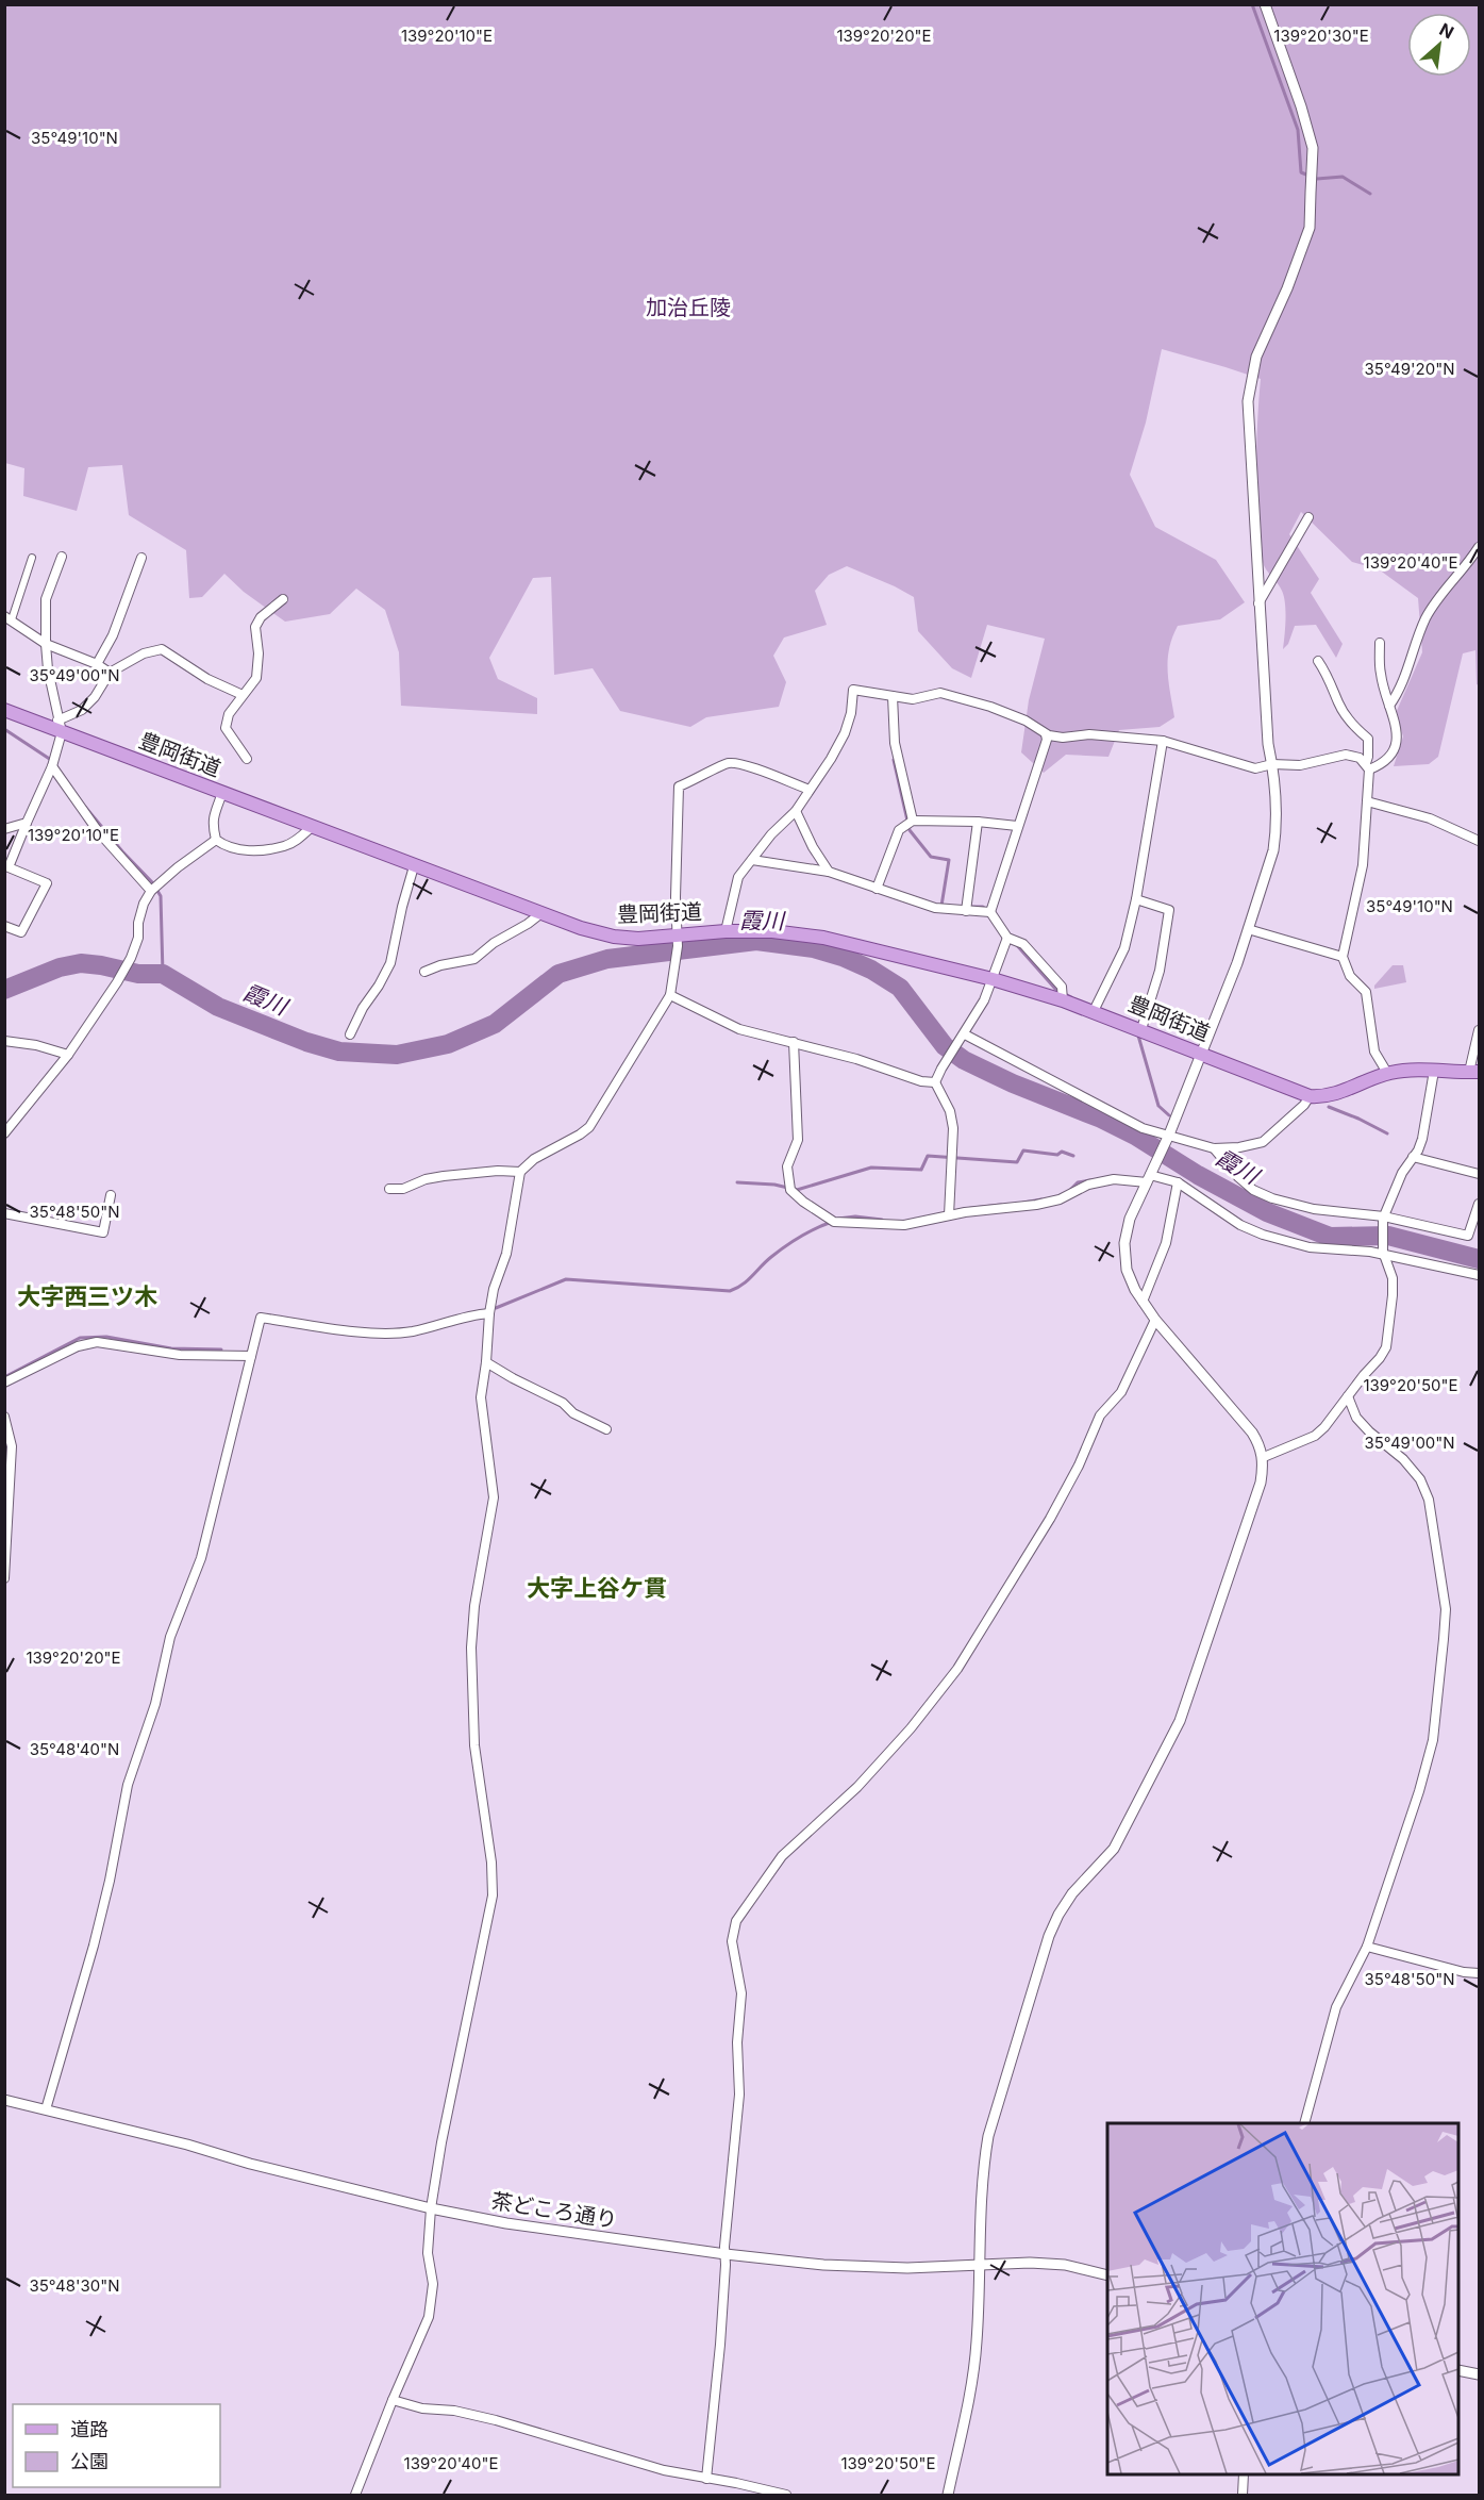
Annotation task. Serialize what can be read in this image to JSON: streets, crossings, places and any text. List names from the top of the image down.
{
  "streets": {
    "main road": ["豊岡街道"],
    "street": ["茶どころ通り"]
  },
  "districts": ["大字西三ツ木", "大字上谷ケ貫"],
  "water": ["霞川"],
  "parks": ["加治丘陵"],
  "legend": ["道路", "公園"],
  "north": "top right",
  "coordinates": [
    "139°20'10\"E",
    "139°20'20\"E",
    "139°20'30\"E",
    "35°49'10\"N",
    "35°49'20\"N",
    "139°20'40\"E",
    "35°49'00\"N",
    "35°48'50\"N",
    "139°20'50\"E",
    "35°48'40\"N",
    "35°48'30\"N"
  ]
}
